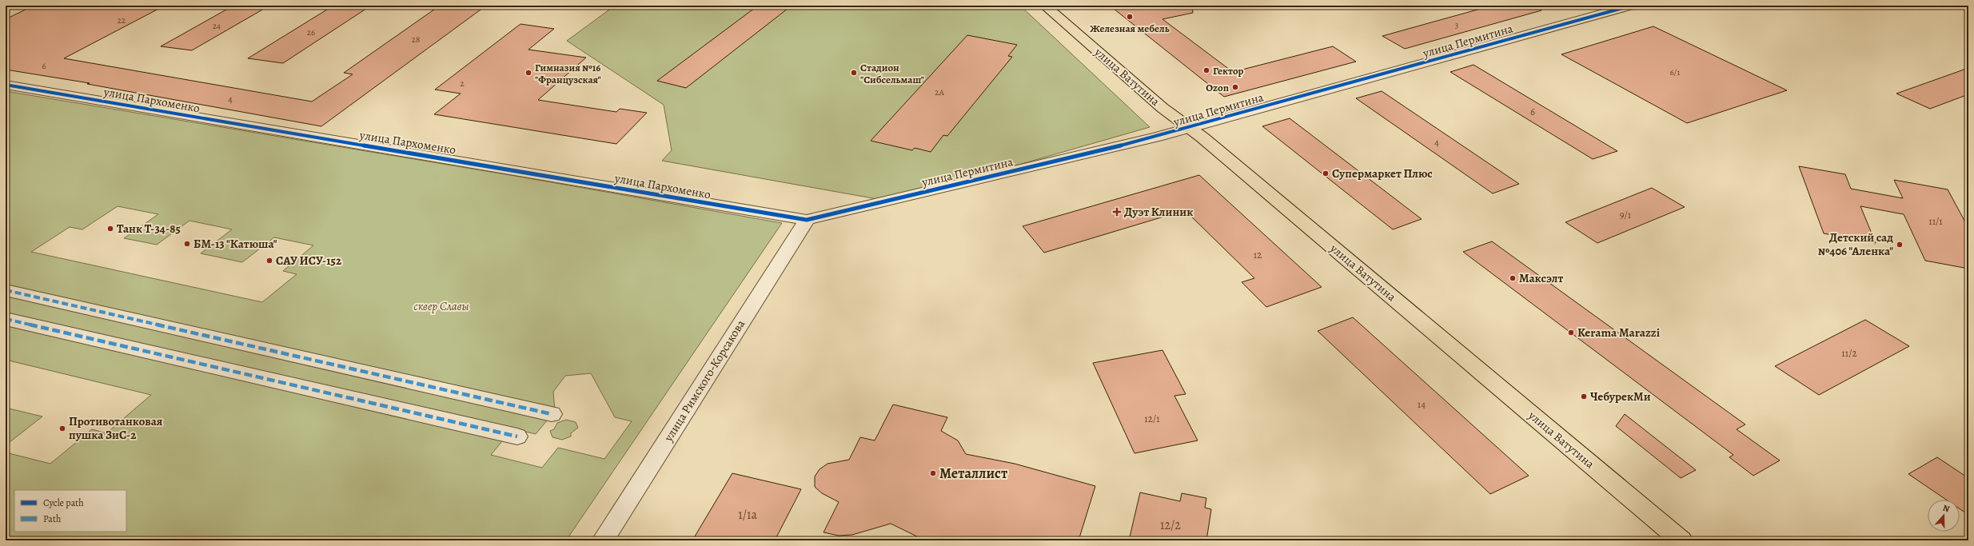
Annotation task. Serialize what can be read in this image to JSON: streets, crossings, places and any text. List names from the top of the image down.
{
  "streets": {
    "main road": ["улица Ватутина"],
    "street": ["улица Пермитина", "улица Пархоменко", "улица Римского-Корсакова"]
  },
  "crossings": [
    ["улица Пермитина", "улица Ватутина"],
    ["улица Пермитина", "улица Пархоменко"],
    ["улица Пермитина", "улица Римского-Корсакова"],
    ["улица Пархоменко", "улица Римского-Корсакова"]
  ],
  "parks": ["сквер Славы"],
  "places": {
    "other": [
      "Железная мебель",
      "Гектор",
      "Гимназия №16 \"Французская\"",
      "Стадион \"Сибсельмаш\"",
      "Ozon",
      "Супермаркет Плюс",
      "Танк Т-34-85",
      "БМ-13 \"Катюша\"",
      "Детский сад №406 \"Аленка\"",
      "САУ ИСУ-152",
      "Максэлт",
      "Kerama Marazzi",
      "ЧебурекМи",
      "Противотанковая пушка ЗиС-2",
      "Металлист"
    ],
    "health": ["Дуэт Клиник"]
  },
  "house_numbers": [
    "22",
    "3",
    "24",
    "26",
    "28",
    "6",
    "6/1",
    "2",
    "2А",
    "4",
    "6",
    "4",
    "9/1",
    "11/1",
    "12",
    "11/2",
    "14",
    "12/1",
    "1/1а",
    "12/2"
  ],
  "legend": ["Cycle path", "Path"],
  "north": "top"
}
